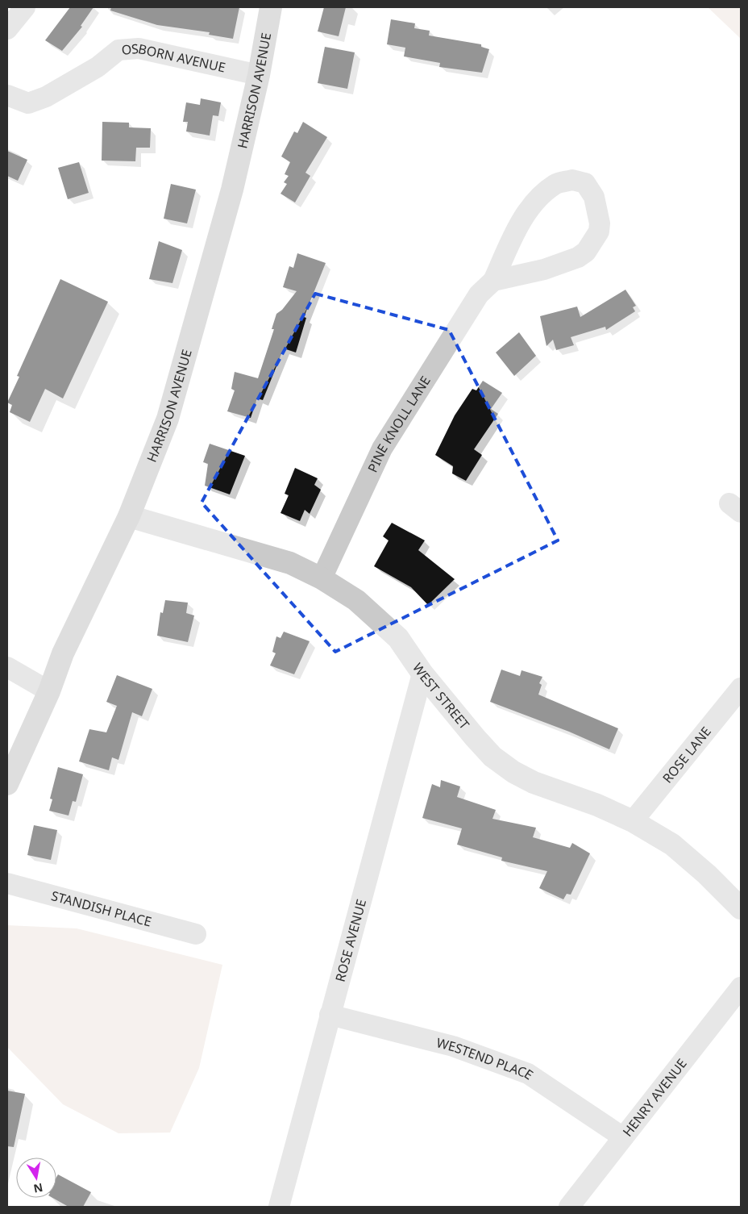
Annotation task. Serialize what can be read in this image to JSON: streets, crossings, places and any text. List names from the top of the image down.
{
  "streets": {
    "main road": ["HARRISON AVENUE"],
    "street": [
      "OSBORN AVENUE",
      "PINE KNOLL LANE",
      "WEST STREET",
      "ROSE LANE",
      "STANDISH PLACE",
      "ROSE AVENUE",
      "WESTEND PLACE",
      "HENRY AVENUE"
    ]
  },
  "crossings": [
    ["OSBORN AVENUE", "HARRISON AVENUE"],
    ["HARRISON AVENUE", "WEST STREET"],
    ["PINE KNOLL LANE", "WEST STREET"],
    ["WEST STREET", "ROSE LANE"],
    ["WEST STREET", "ROSE AVENUE"],
    ["ROSE AVENUE", "WESTEND PLACE"],
    ["WESTEND PLACE", "HENRY AVENUE"]
  ],
  "north": "bottom"
}
